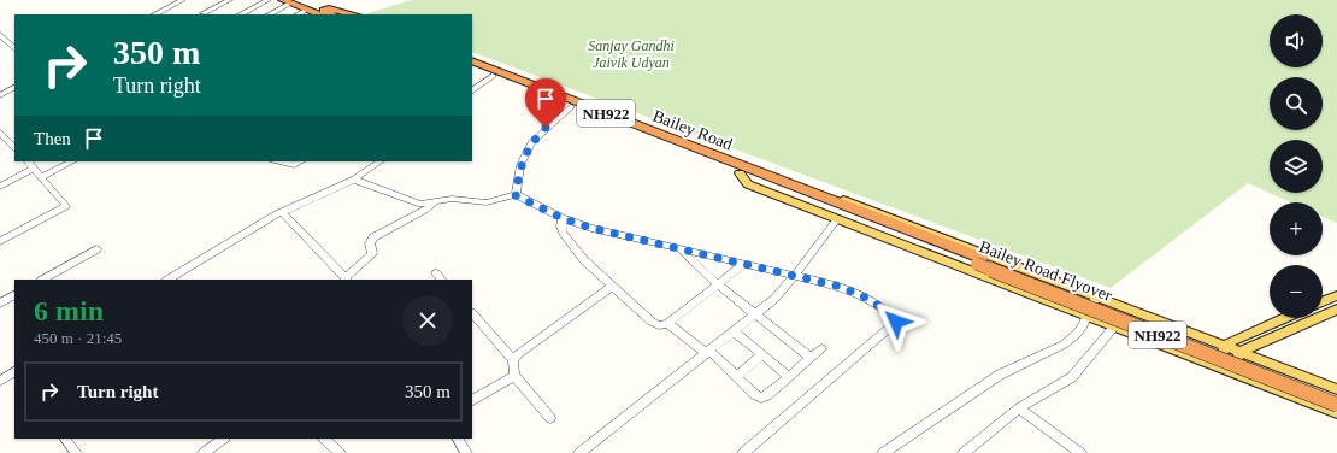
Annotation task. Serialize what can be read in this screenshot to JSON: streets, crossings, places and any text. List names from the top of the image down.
{
  "streets": {
    "highway": ["NH922", "Bailey Road", "Bailey Road Flyover"]
  },
  "crossings": [
    ["Bailey Road", "Bailey Road Flyover"]
  ],
  "parks": ["Sanjay Gandhi Jaivik Udyan"],
  "page": {
    "map_buttons": ["+", "−"],
    "turn": ["350 m", "Turn right"],
    "then": "Then",
    "heading": ["6 min", "450 m · 21:45"],
    "list": [
      {
        "name": "Turn right",
        "value": "350 m"
      }
    ]
  }
}
